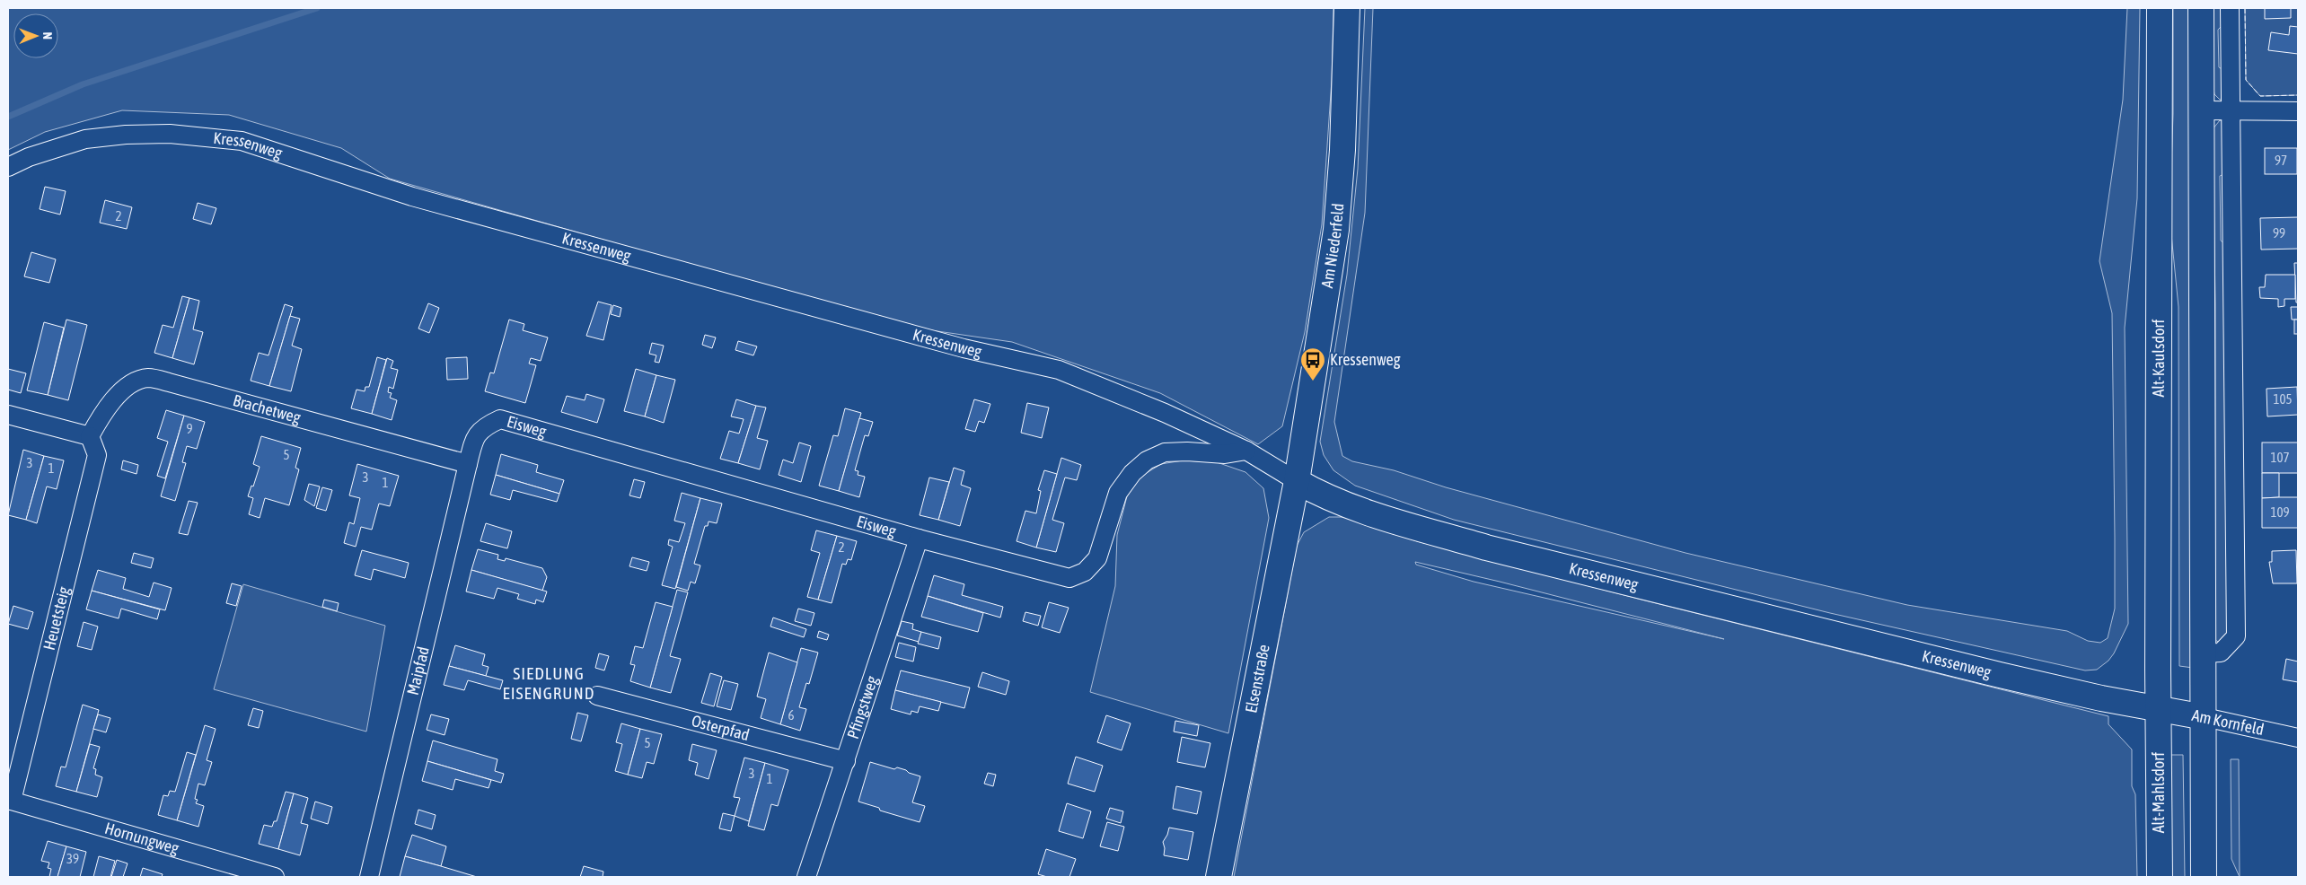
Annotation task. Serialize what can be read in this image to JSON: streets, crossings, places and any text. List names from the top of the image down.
{
  "streets": {
    "street": [
      "Kressenweg",
      "Am Niederfeld",
      "Alt-Kaulsdorf",
      "Brachetweg",
      "Eisweg",
      "Heuetsteig",
      "Maipfad",
      "Elsenstraße",
      "Pfingstweg",
      "Am Kornfeld",
      "Osterpfad",
      "Alt-Mahlsdorf",
      "Hornungweg"
    ]
  },
  "crossings": [
    ["Kressenweg", "Am Niederfeld"],
    ["Kressenweg", "Alt-Kaulsdorf"],
    ["Kressenweg", "Eisweg"],
    ["Kressenweg", "Elsenstraße"],
    ["Kressenweg", "Am Kornfeld"],
    ["Kressenweg", "Alt-Mahlsdorf"],
    ["Am Niederfeld", "Elsenstraße"],
    ["Alt-Kaulsdorf", "Am Kornfeld"],
    ["Alt-Kaulsdorf", "Alt-Mahlsdorf"],
    ["Brachetweg", "Eisweg"],
    ["Brachetweg", "Heuetsteig"],
    ["Brachetweg", "Maipfad"],
    ["Eisweg", "Maipfad"],
    ["Eisweg", "Pfingstweg"],
    ["Heuetsteig", "Hornungweg"],
    ["Pfingstweg", "Osterpfad"],
    ["Am Kornfeld", "Alt-Mahlsdorf"]
  ],
  "districts": ["SIEDLUNG EISENGRUND"],
  "places": {
    "bus stop": ["Kressenweg"]
  },
  "house_numbers": [
    "97",
    "2",
    "99",
    "105",
    "9",
    "5",
    "107",
    "3",
    "1",
    "3",
    "1",
    "109",
    "2",
    "6",
    "5",
    "3",
    "1",
    "39"
  ],
  "north": "right"
}
